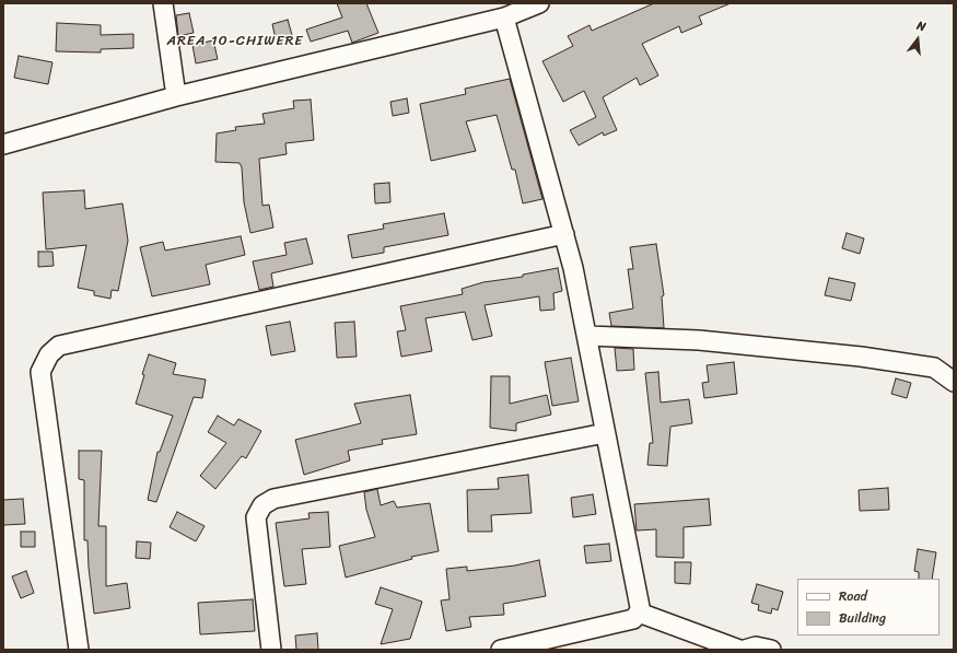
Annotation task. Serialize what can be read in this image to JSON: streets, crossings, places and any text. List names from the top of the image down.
{
  "districts": ["AREA 10-CHIWERE"],
  "legend": ["Road", "Building"],
  "north": "top"
}
